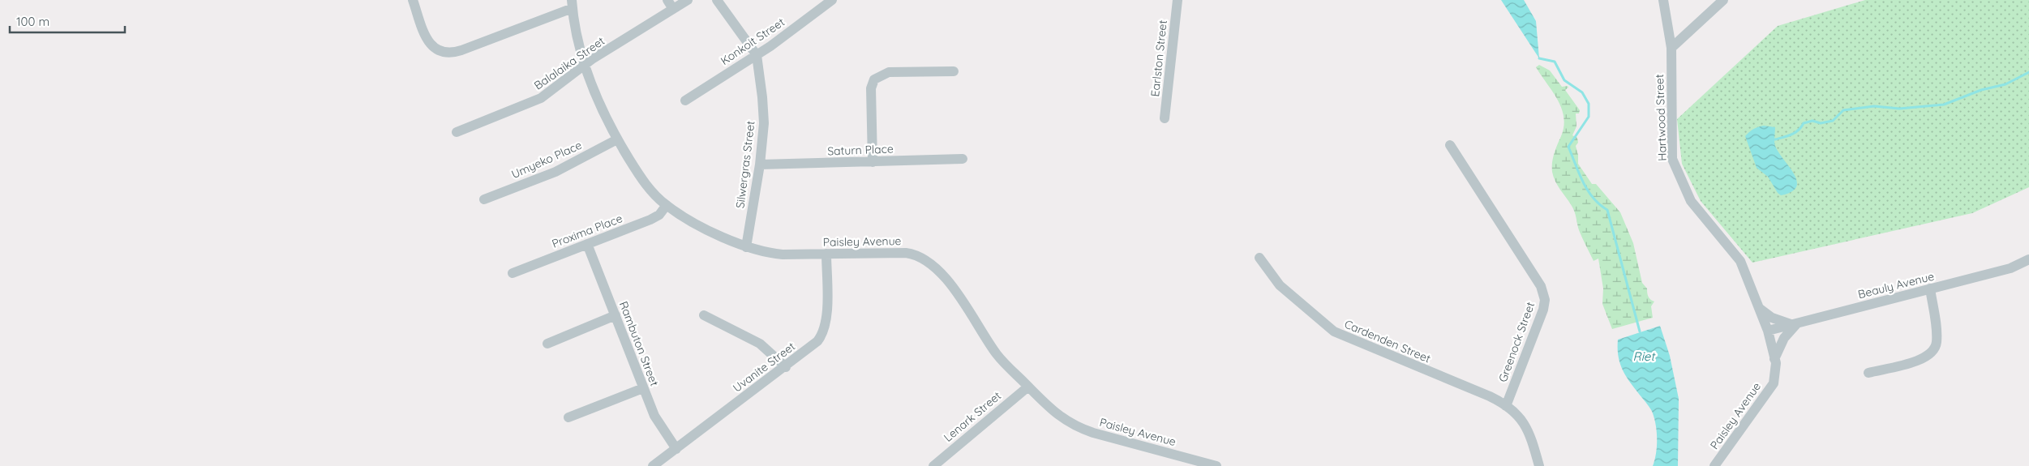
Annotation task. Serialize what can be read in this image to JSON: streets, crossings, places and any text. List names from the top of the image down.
{
  "streets": {
    "street": [
      "Konkoit Street",
      "Earlston Street",
      "Balalaika Street",
      "Hartwood Street",
      "Saturn Place",
      "Umyeko Place",
      "Silwergras Street",
      "Proxima Place",
      "Paisley Avenue",
      "Beauly Avenue",
      "Cardenden Street",
      "Greenock Street",
      "Rambuton Street",
      "Uvanite Street",
      "Lenark Street"
    ]
  },
  "crossings": [
    ["Konkoit Street", "Silwergras Street"],
    ["Balalaika Street", "Paisley Avenue"],
    ["Hartwood Street", "Paisley Avenue"],
    ["Hartwood Street", "Beauly Avenue"],
    ["Saturn Place", "Silwergras Street"],
    ["Umyeko Place", "Paisley Avenue"],
    ["Silwergras Street", "Paisley Avenue"],
    ["Proxima Place", "Paisley Avenue"],
    ["Proxima Place", "Rambuton Street"],
    ["Paisley Avenue", "Beauly Avenue"],
    ["Paisley Avenue", "Uvanite Street"],
    ["Paisley Avenue", "Lenark Street"],
    ["Cardenden Street", "Greenock Street"],
    ["Rambuton Street", "Uvanite Street"]
  ],
  "water": ["Riet"],
  "scale_bar": "100 m"
}
